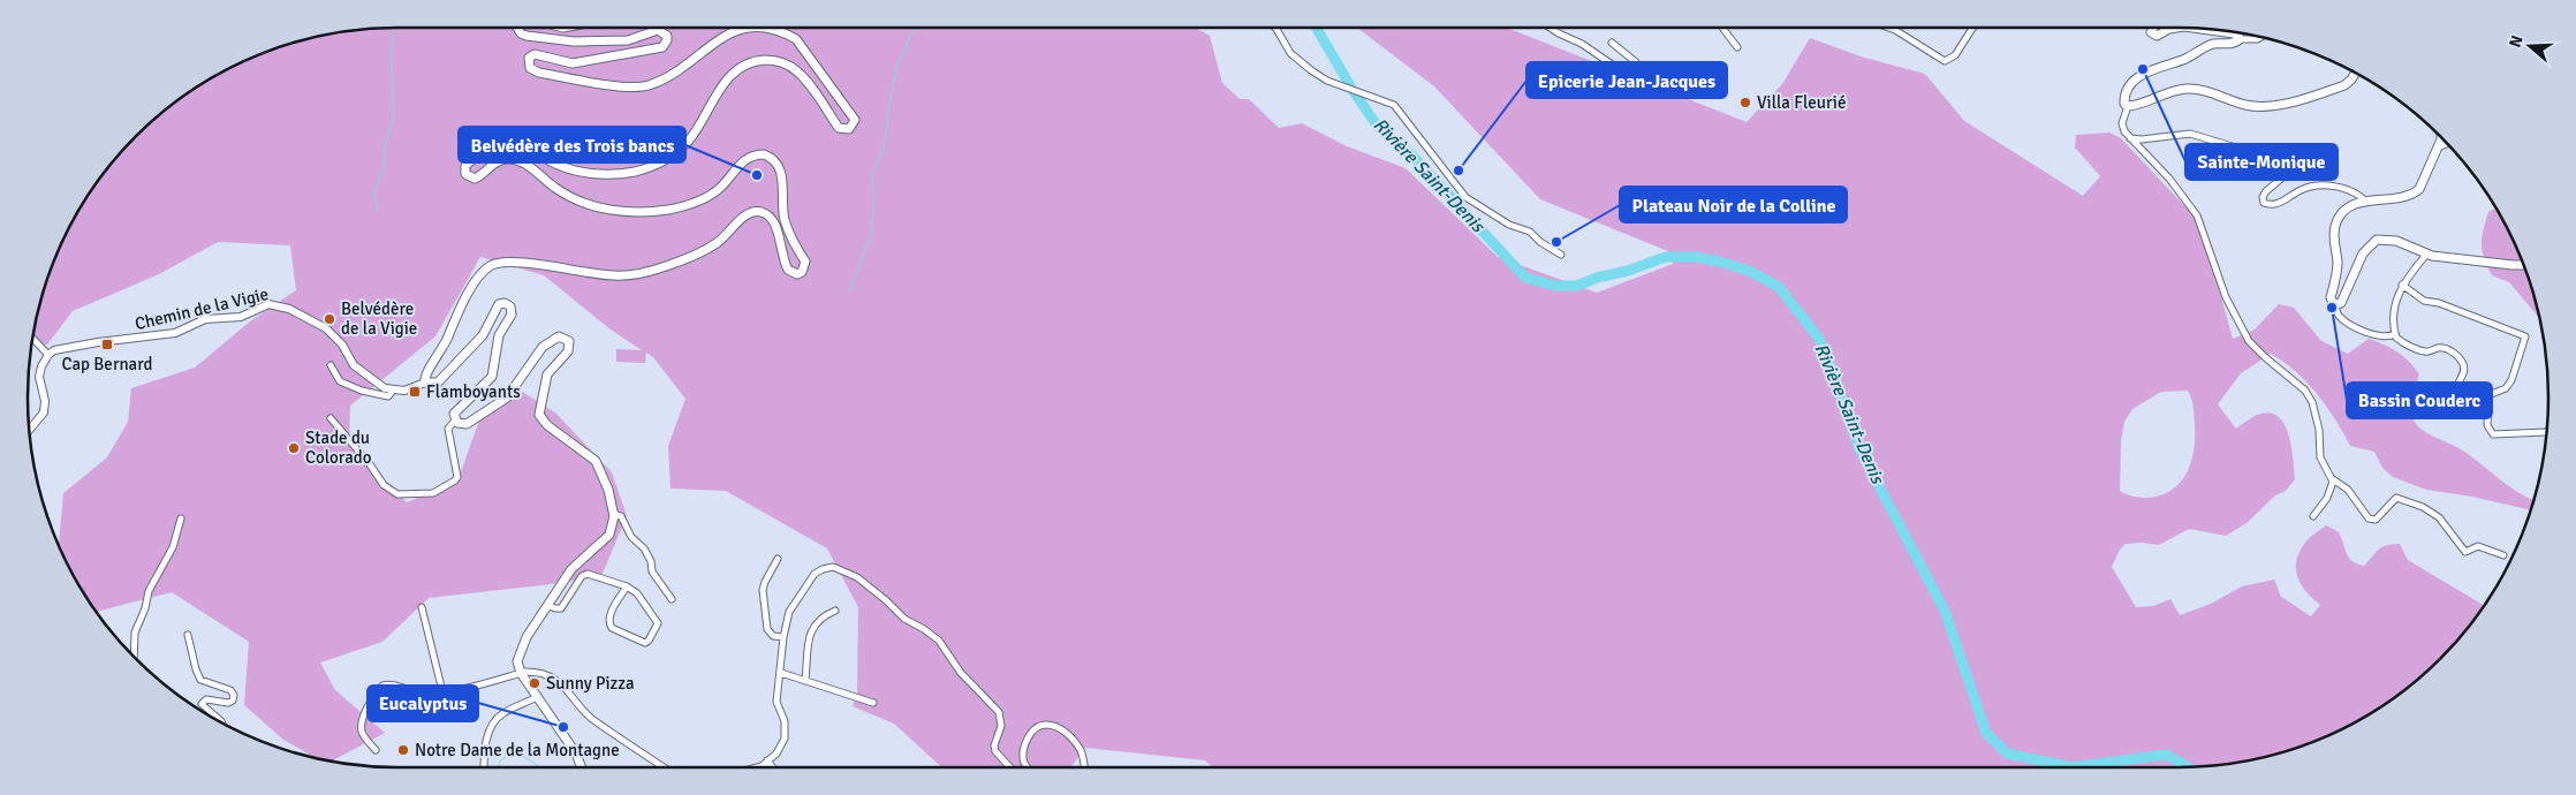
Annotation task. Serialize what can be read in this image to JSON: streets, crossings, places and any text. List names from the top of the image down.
{
  "streets": {
    "street": ["Chemin de la Vigie"]
  },
  "water": ["Rivière Saint-Denis"],
  "places": {
    "other": [
      "Sainte-Monique",
      "Villa Fleurié",
      "Epicerie Jean-Jacques",
      "Belvédère des Trois bancs",
      "Plateau Noir de la Colline",
      "Bassin Couderc",
      "Belvédère de la Vigie",
      "Stade du Colorado",
      "Sunny Pizza",
      "Eucalyptus",
      "Notre Dame de la Montagne"
    ],
    "transit": ["Cap Bernard", "Flamboyants"]
  },
  "north": "left"
}
